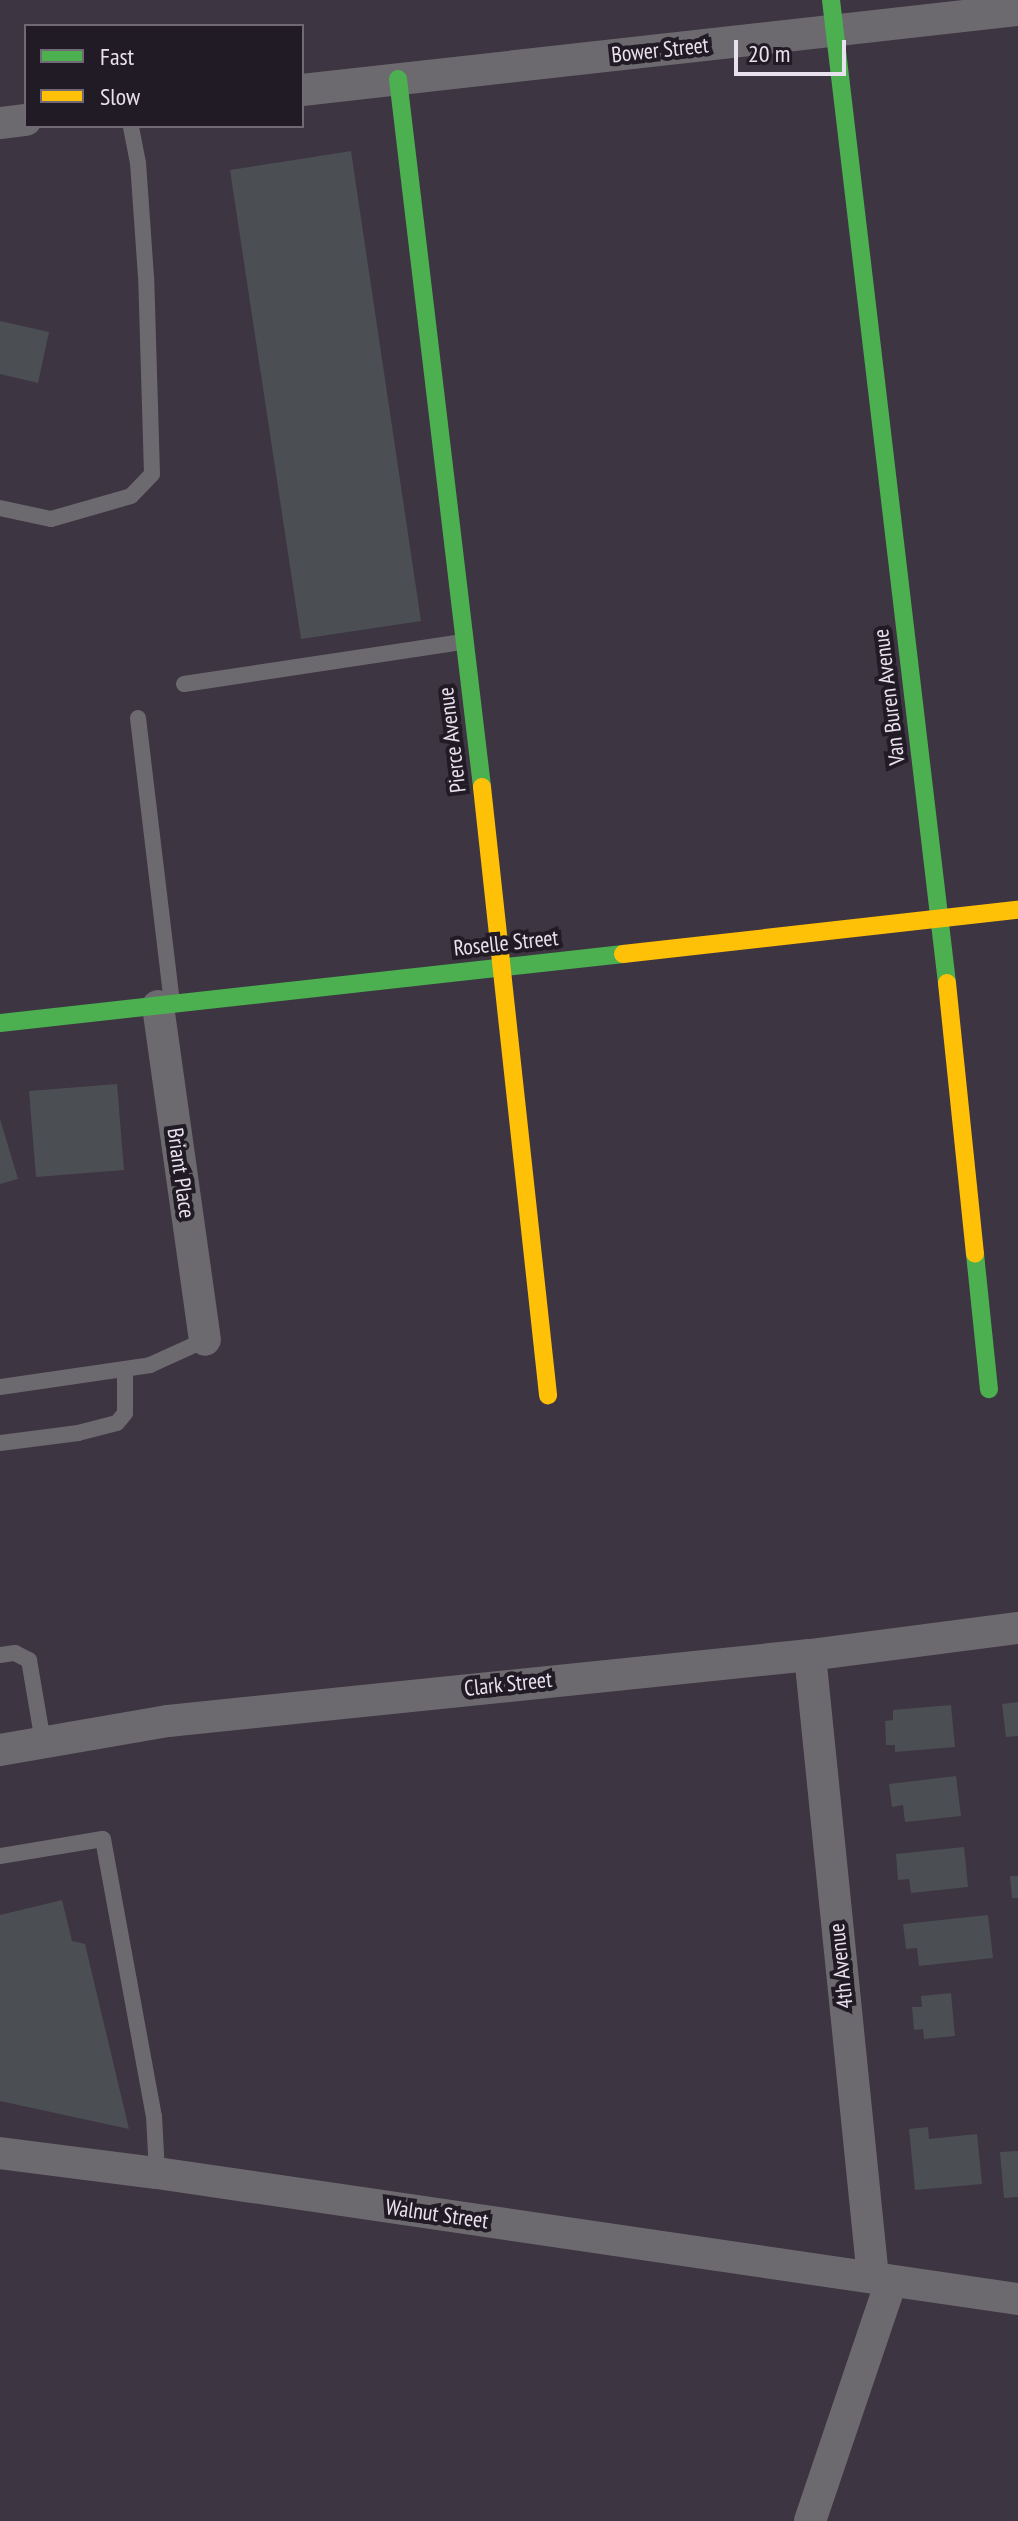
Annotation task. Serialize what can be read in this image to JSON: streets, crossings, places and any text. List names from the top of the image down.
{
  "streets": {
    "street": [
      "Bower Street",
      "Van Buren Avenue",
      "Pierce Avenue",
      "Roselle Street",
      "Briant Place",
      "Clark Street",
      "4th Avenue",
      "Walnut Street"
    ]
  },
  "crossings": [
    ["Bower Street", "Van Buren Avenue"],
    ["Bower Street", "Pierce Avenue"],
    ["Van Buren Avenue", "Roselle Street"],
    ["Pierce Avenue", "Roselle Street"],
    ["Roselle Street", "Briant Place"],
    ["Clark Street", "4th Avenue"],
    ["4th Avenue", "Walnut Street"]
  ],
  "legend": ["Fast", "Slow"],
  "scale_bar": "20 m"
}
